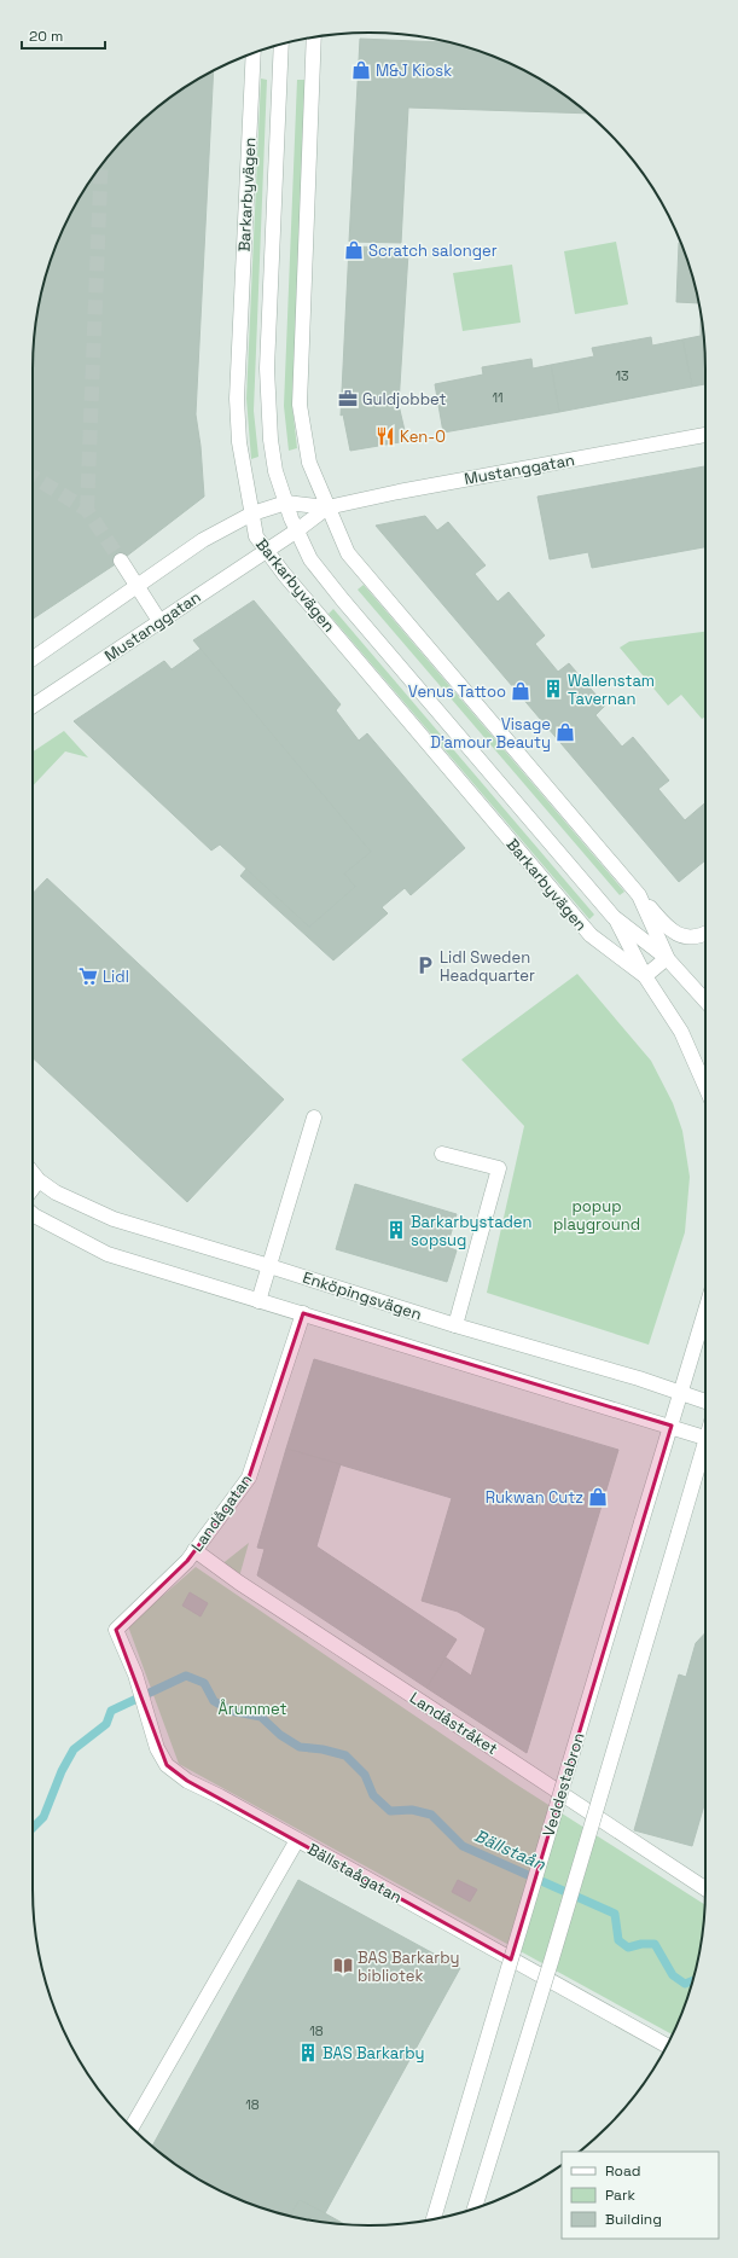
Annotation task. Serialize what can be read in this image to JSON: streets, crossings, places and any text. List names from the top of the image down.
{
  "streets": {
    "street": [
      "Barkarbyvägen",
      "Mustanggatan",
      "Enköpingsvägen",
      "Landågatan",
      "Landåstråket",
      "Veddestabron",
      "Bällstaågatan"
    ]
  },
  "crossings": [
    ["Barkarbyvägen", "Mustanggatan"],
    ["Landågatan", "Landåstråket"],
    ["Landågatan", "Bällstaågatan"]
  ],
  "water": ["Bällstaån"],
  "parks": ["popup playground", "Årummet"],
  "places": {
    "shop": [
      "M&J Kiosk",
      "Scratch salonger",
      "Venus Tattoo",
      "Visage D'amour Beauty",
      "Rukwan Cutz"
    ],
    "office": ["Guldjobbet"],
    "restaurant": ["Ken-O"],
    "building": ["Wallenstam Tavernan", "Barkarbystaden sopsug", "BAS Barkarby"],
    "parking": ["Lidl Sweden Headquarter"],
    "supermarket": ["Lidl"],
    "library": ["BAS Barkarby bibliotek"]
  },
  "house_numbers": [
    "13",
    "11",
    "18",
    "18"
  ],
  "legend": ["Road", "Park", "Building"],
  "scale_bar": "20 m"
}
